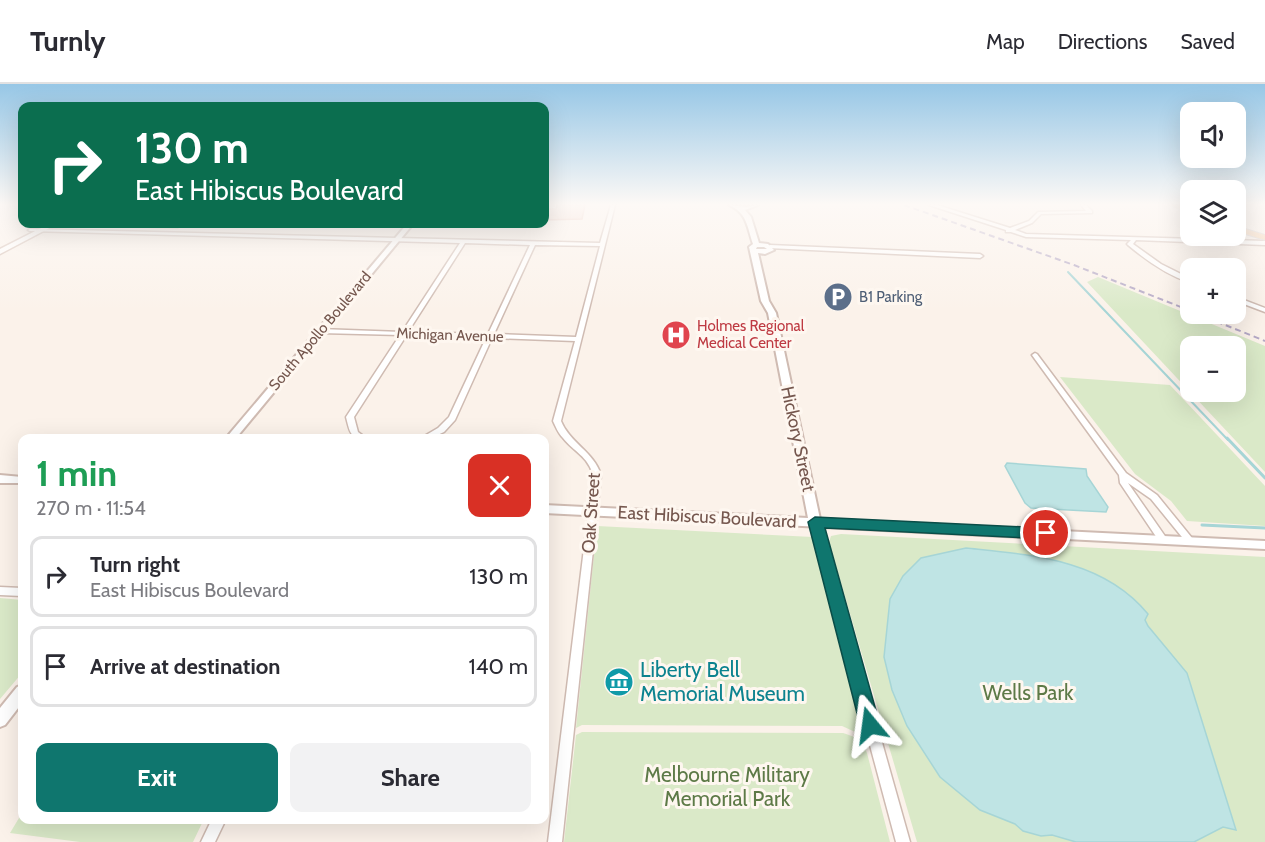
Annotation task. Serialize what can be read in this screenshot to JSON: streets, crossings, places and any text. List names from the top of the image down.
{
  "streets": {
    "street": [
      "South Apollo Boulevard",
      "Michigan Avenue",
      "Hickory Street",
      "Oak Street",
      "East Hibiscus Boulevard"
    ]
  },
  "crossings": [
    ["South Apollo Boulevard", "Michigan Avenue"],
    ["Michigan Avenue", "Oak Street"],
    ["Hickory Street", "East Hibiscus Boulevard"],
    ["Oak Street", "East Hibiscus Boulevard"]
  ],
  "parks": ["Wells Park", "Melbourne Military Memorial Park"],
  "places": {
    "parking": ["B1 Parking"],
    "hospital": ["Holmes Regional Medical Center"],
    "museum": ["Liberty Bell Memorial Museum"]
  },
  "page": {
    "header": "Turnly",
    "nav": ["Map", "Directions", "Saved"],
    "map_buttons": ["+", "−"],
    "turn": ["130 m", "East Hibiscus Boulevard"],
    "heading": ["1 min", "270 m · 11:54"],
    "list": [
      {
        "name": "Turn right",
        "note": "East Hibiscus Boulevard",
        "value": "130 m"
      },
      {
        "name": "Arrive at destination",
        "value": "140 m"
      }
    ],
    "buttons": ["Exit", "Share"]
  }
}
